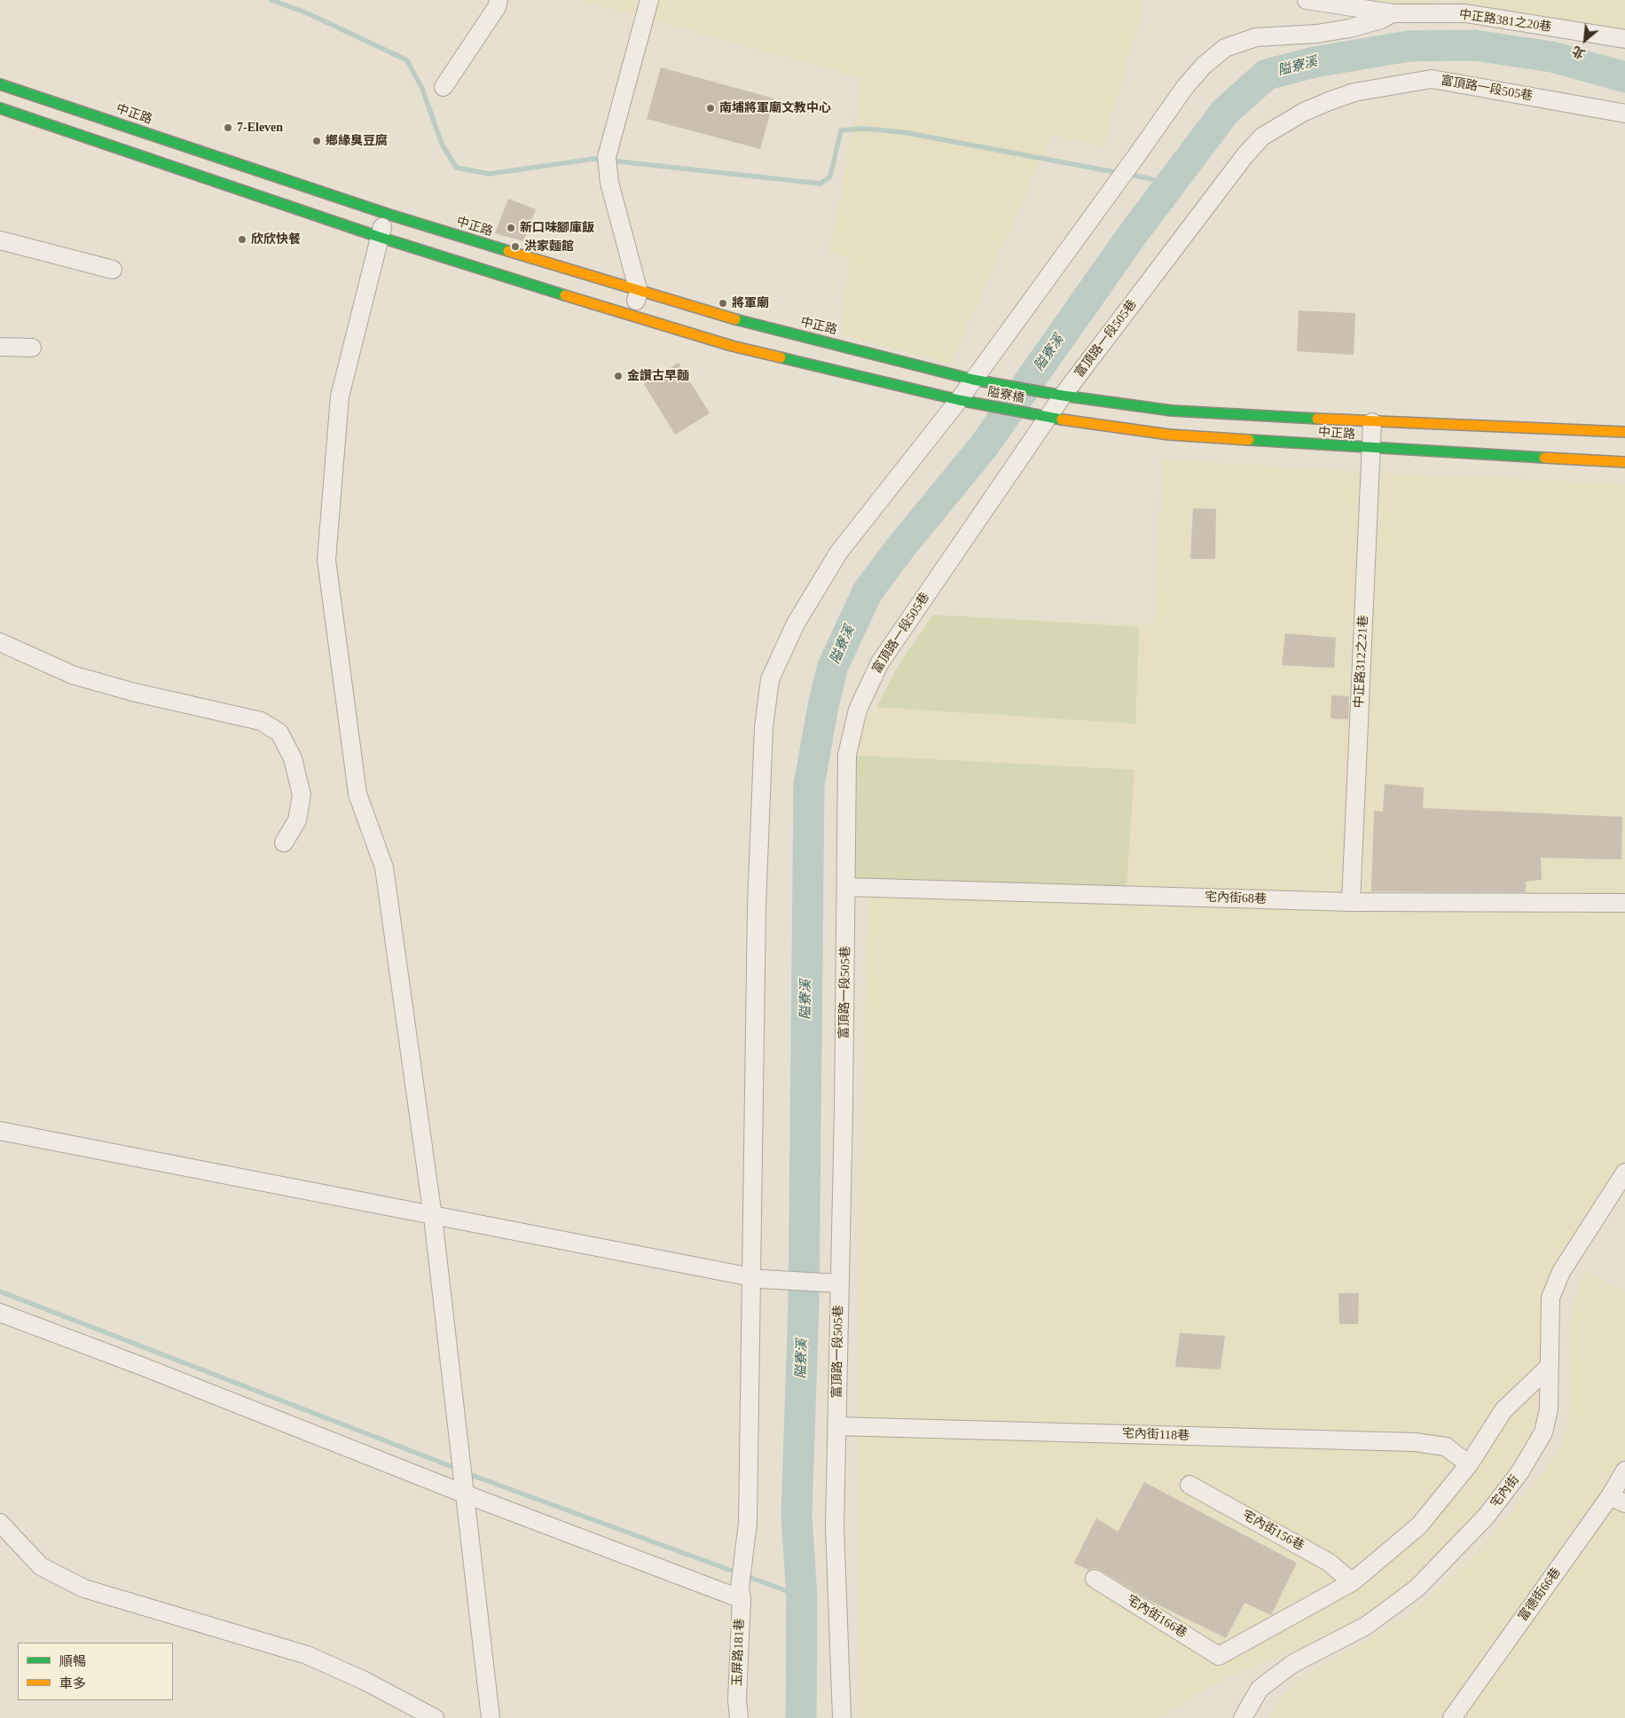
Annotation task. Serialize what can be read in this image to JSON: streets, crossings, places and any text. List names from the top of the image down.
{
  "streets": {
    "main road": ["中正路", "隘寮橋"],
    "street": [
      "中正路381之20巷",
      "富頂路一段505巷",
      "中正路312之21巷",
      "宅內街68巷",
      "宅內街118巷",
      "宅內街",
      "宅內街156巷",
      "富德街66巷",
      "宅內街166巷",
      "玉屏路181巷"
    ]
  },
  "crossings": [
    ["中正路381之20巷", "玉屏路181巷"],
    ["富頂路一段505巷", "中正路"],
    ["富頂路一段505巷", "隘寮橋"],
    ["富頂路一段505巷", "宅內街68巷"],
    ["富頂路一段505巷", "宅內街118巷"],
    ["中正路", "隘寮橋"],
    ["中正路", "中正路312之21巷"],
    ["中正路", "玉屏路181巷"],
    ["隘寮橋", "玉屏路181巷"],
    ["中正路312之21巷", "宅內街68巷"],
    ["宅內街156巷", "宅內街166巷"]
  ],
  "water": ["隘寮溪"],
  "places": [
    "南埔將軍廟文教中心",
    "7-Eleven",
    "鄉緣臭豆腐",
    "新口味腳庫飯",
    "欣欣快餐",
    "洪家麵館",
    "將軍廟",
    "金讚古早麵"
  ],
  "legend": ["順暢", "車多"],
  "north": "bottom left"
}
